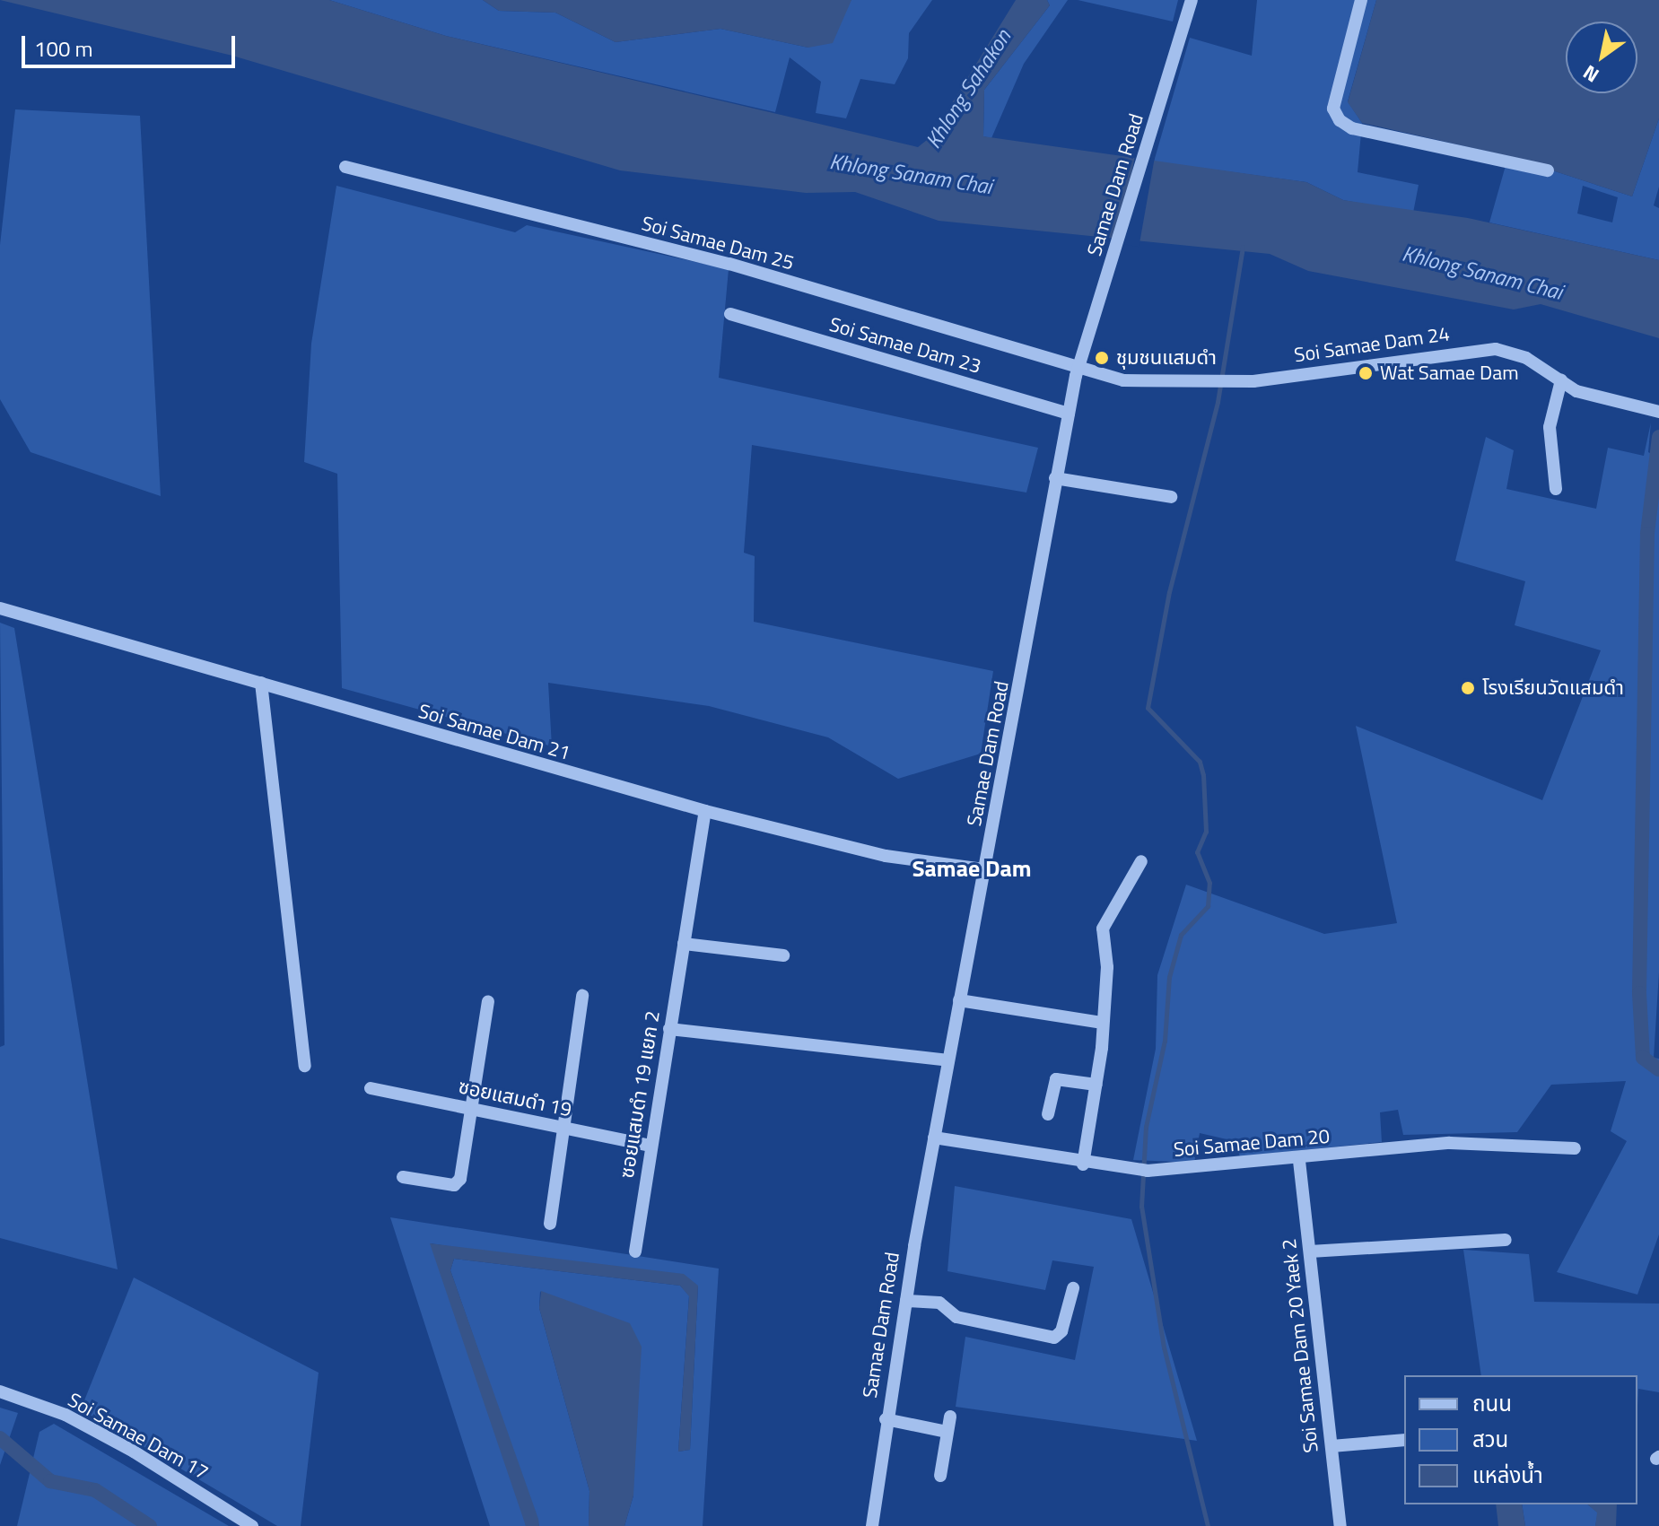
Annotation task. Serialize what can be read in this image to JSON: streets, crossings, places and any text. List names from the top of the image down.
{
  "streets": {
    "street": [
      "Samae Dam Road",
      "Soi Samae Dam 25",
      "Soi Samae Dam 24",
      "Soi Samae Dam 23",
      "Soi Samae Dam 21",
      "ซอยแสมดำ 19 แยก 2",
      "ซอยแสมดำ 19",
      "Soi Samae Dam 20",
      "Soi Samae Dam 20 Yaek 2",
      "Soi Samae Dam 17"
    ]
  },
  "crossings": [
    ["Samae Dam Road", "Soi Samae Dam 25"],
    ["Samae Dam Road", "Soi Samae Dam 24"],
    ["Samae Dam Road", "Soi Samae Dam 23"],
    ["Samae Dam Road", "Soi Samae Dam 21"],
    ["Samae Dam Road", "Soi Samae Dam 20"],
    ["Soi Samae Dam 25", "Soi Samae Dam 24"],
    ["Soi Samae Dam 21", "ซอยแสมดำ 19 แยก 2"],
    ["ซอยแสมดำ 19 แยก 2", "ซอยแสมดำ 19"],
    ["Soi Samae Dam 20", "Soi Samae Dam 20 Yaek 2"]
  ],
  "districts": ["Samae Dam"],
  "water": ["Khlong Sahakon", "Khlong Sanam Chai"],
  "places": ["ชุมชนแสมดำ", "Wat Samae Dam", "โรงเรียนวัดแสมดำ"],
  "legend": ["ถนน", "สวน", "แหล่งน้ำ"],
  "scale_bar": "100 m",
  "north": "bottom left"
}
